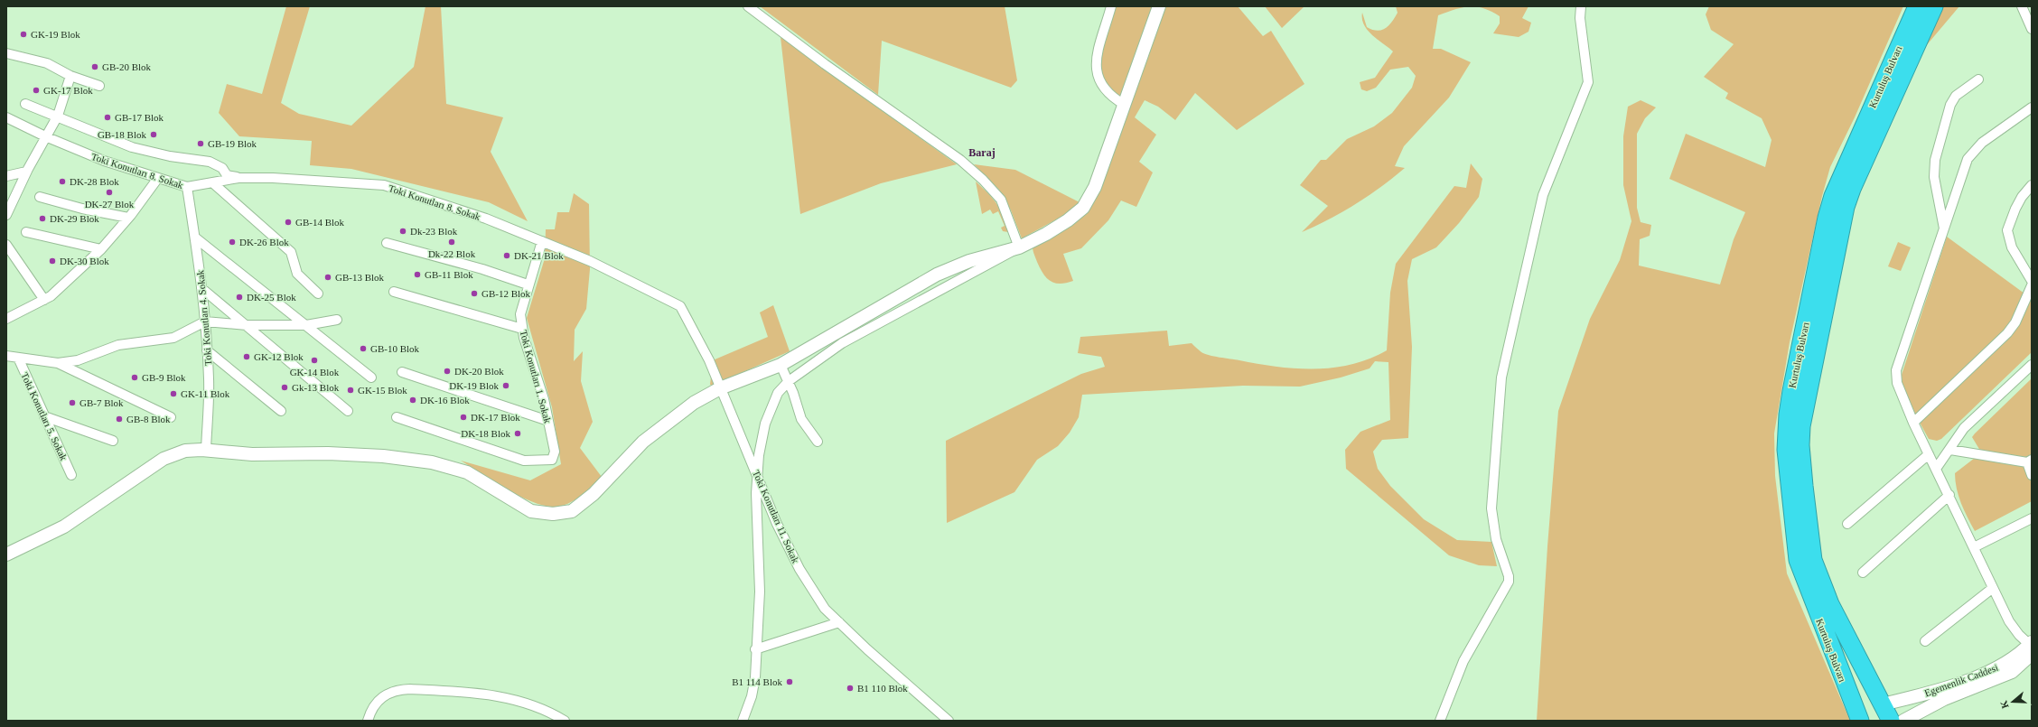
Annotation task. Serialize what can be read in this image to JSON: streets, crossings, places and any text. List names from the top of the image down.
{
  "streets": {
    "highway": ["Kurtuluş Bulvarı"],
    "street": [
      "Toki Konutları 8. Sokak",
      "Toki Konutları 4. Sokak",
      "Toki Konutları 1. Sokak",
      "Toki Konutları 5. Sokak",
      "Toki Konutları 11. Sokak",
      "Egemenlik Caddesi"
    ]
  },
  "crossings": [
    ["Kurtuluş Bulvarı", "Egemenlik Caddesi"],
    ["Toki Konutları 8. Sokak", "Toki Konutları 4. Sokak"],
    ["Toki Konutları 8. Sokak", "Toki Konutları 1. Sokak"],
    ["Toki Konutları 8. Sokak", "Toki Konutları 11. Sokak"]
  ],
  "districts": ["Baraj"],
  "places": [
    "GK-19 Blok",
    "GB-20 Blok",
    "GK-17 Blok",
    "GB-17 Blok",
    "GB-18 Blok",
    "GB-19 Blok",
    "DK-28 Blok",
    "DK-27 Blok",
    "DK-29 Blok",
    "GB-14 Blok",
    "Dk-23 Blok",
    "DK-26 Blok",
    "Dk-22 Blok",
    "DK-21 Blok",
    "DK-30 Blok",
    "GB-11 Blok",
    "GB-13 Blok",
    "GB-12 Blok",
    "DK-25 Blok",
    "GB-10 Blok",
    "GK-12 Blok",
    "GK-14 Blok",
    "DK-20 Blok",
    "GB-9 Blok",
    "DK-19 Blok",
    "Gk-13 Blok",
    "GK-15 Blok",
    "GK-11 Blok",
    "DK-16 Blok",
    "GB-7 Blok",
    "DK-17 Blok",
    "GB-8 Blok",
    "DK-18 Blok",
    "B1 114 Blok",
    "B1 110 Blok"
  ],
  "north": "left"
}
